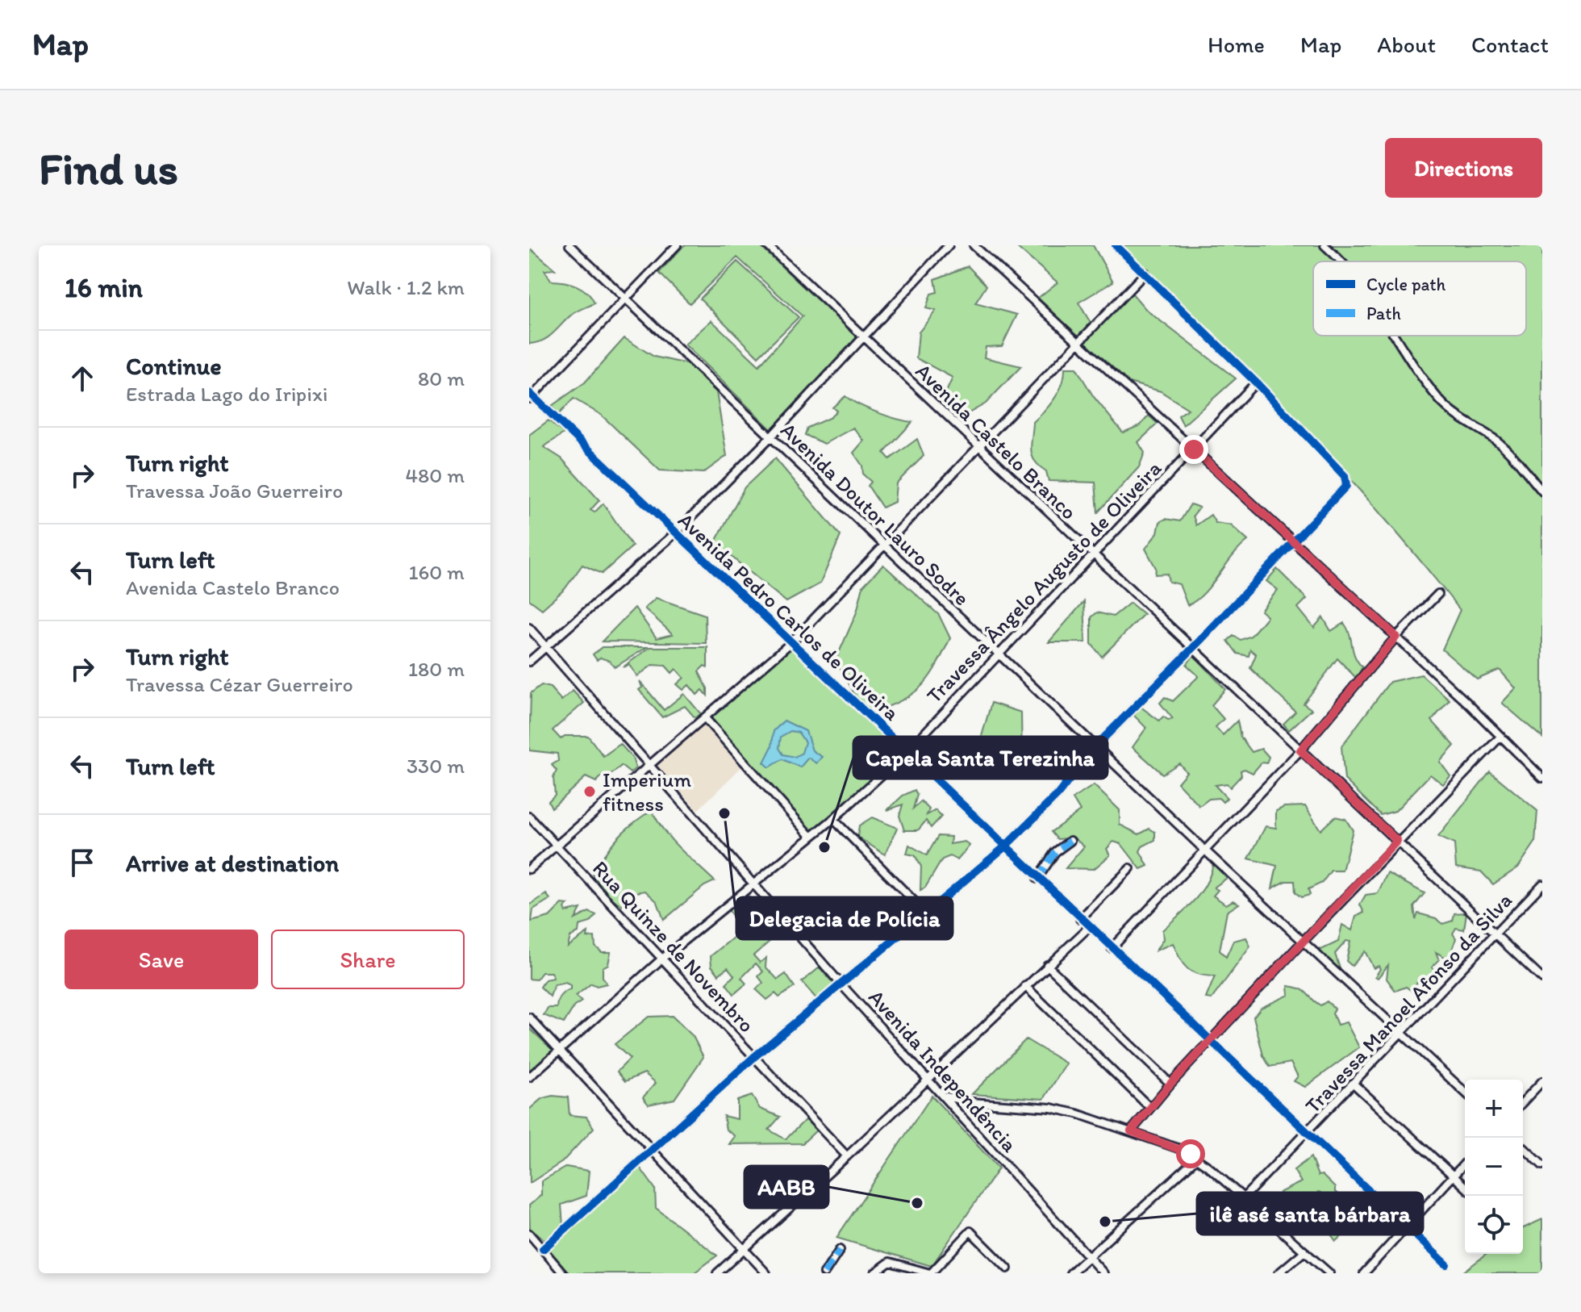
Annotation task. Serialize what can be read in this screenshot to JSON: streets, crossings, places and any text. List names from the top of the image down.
{
  "streets": {
    "street": [
      "Avenida Castelo Branco",
      "Avenida Doutor Lauro Sodre",
      "Travessa Ângelo Augusto de Oliveira",
      "Avenida Pedro Carlos de Oliveira",
      "Rua Quinze de Novembro",
      "Travessa Manoel Afonso da Silva",
      "Avenida Independência"
    ]
  },
  "crossings": [
    ["Avenida Castelo Branco", "Travessa Ângelo Augusto de Oliveira"],
    ["Avenida Castelo Branco", "Travessa Manoel Afonso da Silva"],
    ["Avenida Doutor Lauro Sodre", "Travessa Ângelo Augusto de Oliveira"],
    ["Avenida Doutor Lauro Sodre", "Travessa Manoel Afonso da Silva"],
    ["Travessa Ângelo Augusto de Oliveira", "Avenida Pedro Carlos de Oliveira"],
    ["Travessa Ângelo Augusto de Oliveira", "Rua Quinze de Novembro"],
    ["Travessa Ângelo Augusto de Oliveira", "Avenida Independência"],
    ["Avenida Pedro Carlos de Oliveira", "Travessa Manoel Afonso da Silva"]
  ],
  "places": [
    "Imperium fitness",
    "Delegacia de Polícia",
    "Capela Santa Terezinha",
    "AABB",
    "ilê asé santa bárbara"
  ],
  "legend": ["Cycle path", "Path"],
  "page": {
    "header": "Map",
    "nav": [
      "Home",
      "Map",
      "About",
      "Contact"
    ],
    "buttons": [
      "Directions",
      ["Save", "Share"]
    ],
    "title": "Find us",
    "heading": ["16 min", "Walk · 1.2 km"],
    "list": [
      ["Continue", "Estrada Lago do Iripixi", "80 m"],
      ["Turn right", "Travessa João Guerreiro", "480 m"],
      ["Turn left", "Avenida Castelo Branco", "160 m"],
      ["Turn right", "Travessa Cézar Guerreiro", "180 m"],
      ["Turn left", "330 m"],
      "Arrive at destination"
    ],
    "map_buttons": ["+", "−"]
  }
}
